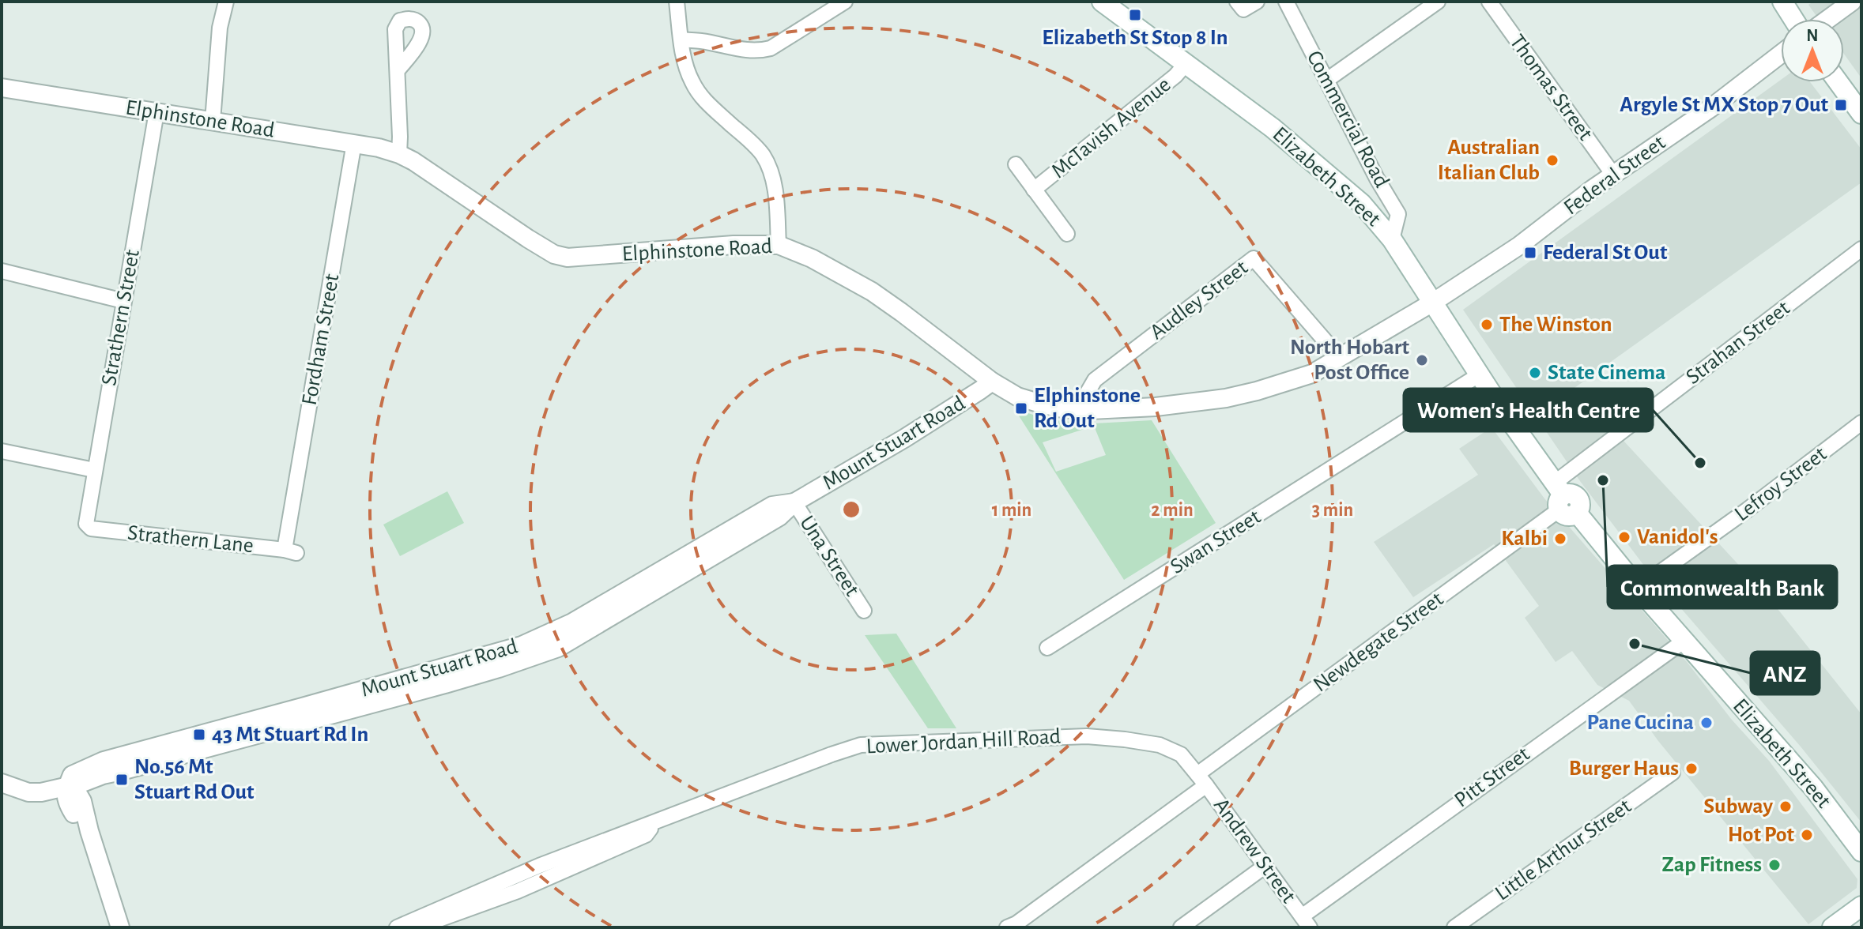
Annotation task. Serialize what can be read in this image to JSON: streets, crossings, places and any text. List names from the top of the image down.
{
  "streets": {
    "main road": ["Elizabeth Street"],
    "street": [
      "Thomas Street",
      "Elphinstone Road",
      "Commercial Road",
      "McTavish Avenue",
      "Federal Street",
      "Audley Street",
      "Strathern Street",
      "Fordham Street",
      "Strahan Street",
      "Mount Stuart Road",
      "Lefroy Street",
      "Strathern Lane",
      "Swan Street",
      "Una Street",
      "Newdegate Street",
      "Lower Jordan Hill Road",
      "Pitt Street",
      "Little Arthur Street",
      "Andrew Street"
    ]
  },
  "crossings": [
    ["Thomas Street", "Federal Street"],
    ["Elphinstone Road", "Federal Street"],
    ["Elphinstone Road", "Elizabeth Street"],
    ["Elphinstone Road", "Audley Street"],
    ["Elphinstone Road", "Strathern Street"],
    ["Elphinstone Road", "Fordham Street"],
    ["Elphinstone Road", "Mount Stuart Road"],
    ["Commercial Road", "Elizabeth Street"],
    ["McTavish Avenue", "Elizabeth Street"],
    ["Federal Street", "Elizabeth Street"],
    ["Elizabeth Street", "Strahan Street"],
    ["Elizabeth Street", "Lefroy Street"],
    ["Elizabeth Street", "Swan Street"],
    ["Elizabeth Street", "Newdegate Street"],
    ["Elizabeth Street", "Pitt Street"],
    ["Strathern Street", "Strathern Lane"],
    ["Fordham Street", "Strathern Lane"],
    ["Strahan Street", "Newdegate Street"],
    ["Mount Stuart Road", "Una Street"],
    ["Newdegate Street", "Lower Jordan Hill Road"],
    ["Newdegate Street", "Andrew Street"],
    ["Lower Jordan Hill Road", "Andrew Street"],
    ["Pitt Street", "Andrew Street"]
  ],
  "places": {
    "transit": [
      "Elizabeth St Stop 8 In",
      "Argyle St MX Stop 7 Out",
      "Federal St Out",
      "Elphinstone Rd Out",
      "43 Mt Stuart Rd In",
      "No.56 Mt Stuart Rd Out"
    ],
    "other": [
      "Australian Italian Club",
      "The Winston",
      "North Hobart Post Office",
      "State Cinema",
      "Women's Health Centre",
      "Commonwealth Bank",
      "Vanidol's",
      "Kalbi",
      "ANZ",
      "Pane Cucina",
      "Burger Haus",
      "Subway",
      "Hot Pot",
      "Zap Fitness"
    ]
  },
  "north": "top",
  "rings": ["1 min", "2 min", "3 min"]
}
